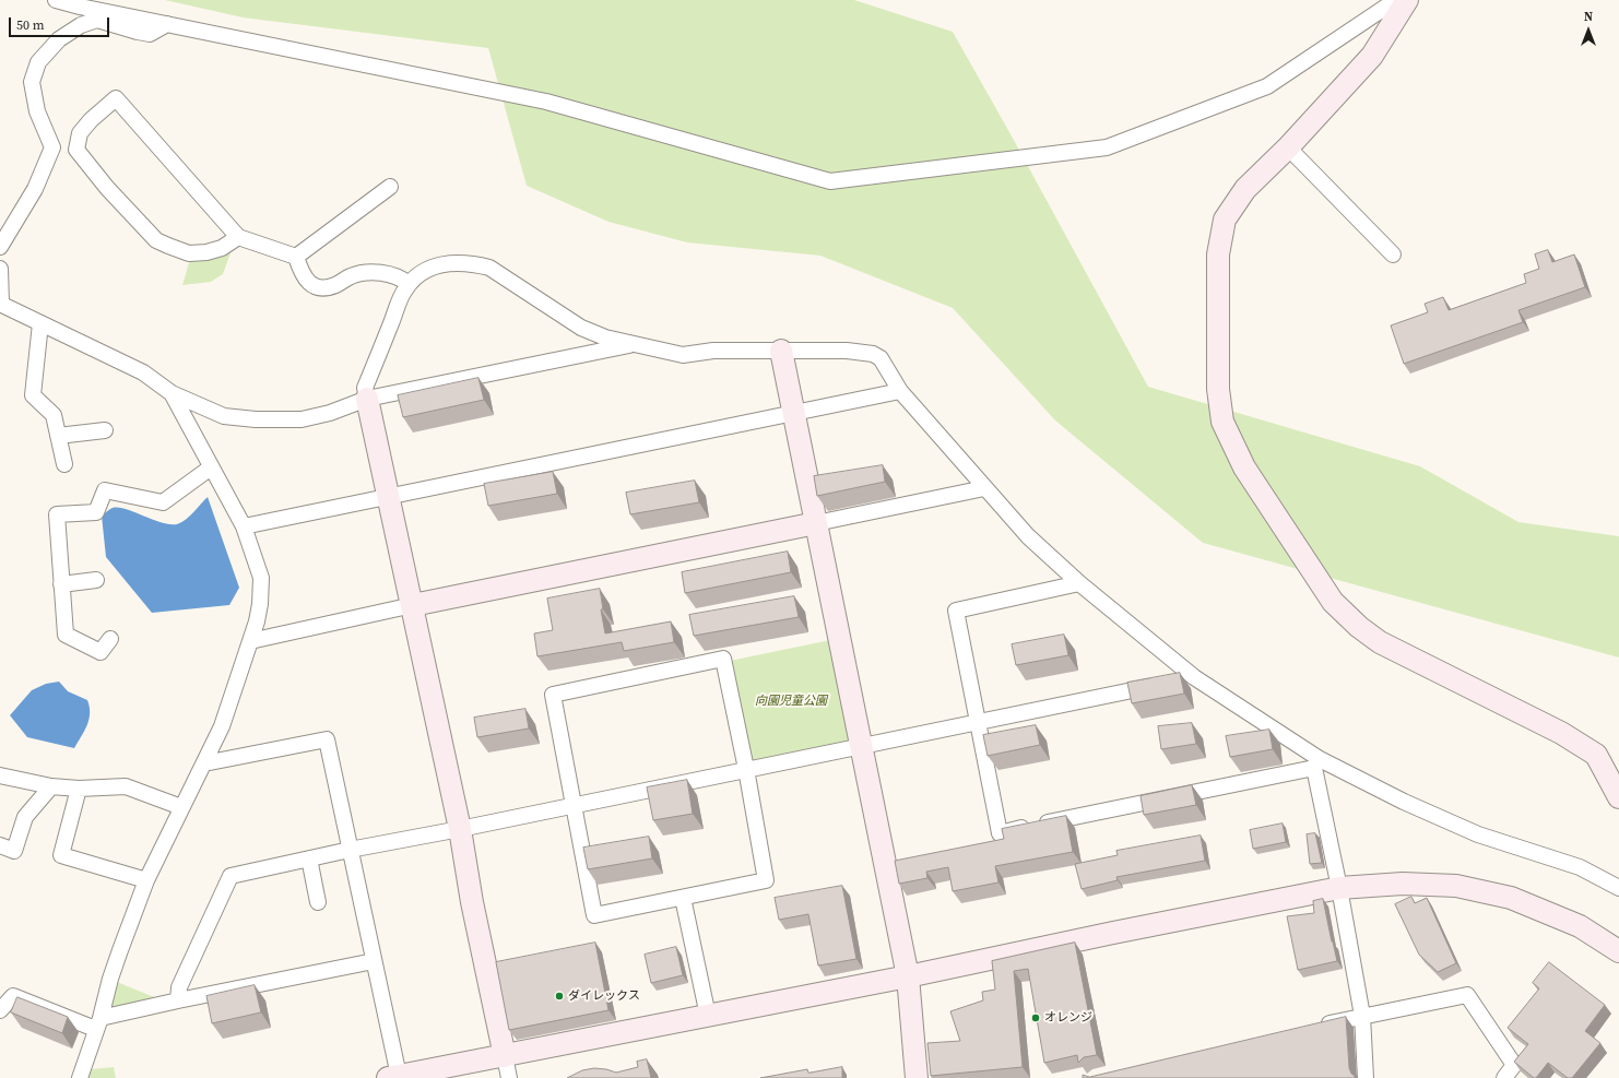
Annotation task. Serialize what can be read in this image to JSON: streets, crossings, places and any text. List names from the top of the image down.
{
  "parks": ["向園児童公園"],
  "places": ["ダイレックス", "オレンジ"],
  "scale_bar": "50 m",
  "north": "top"
}
